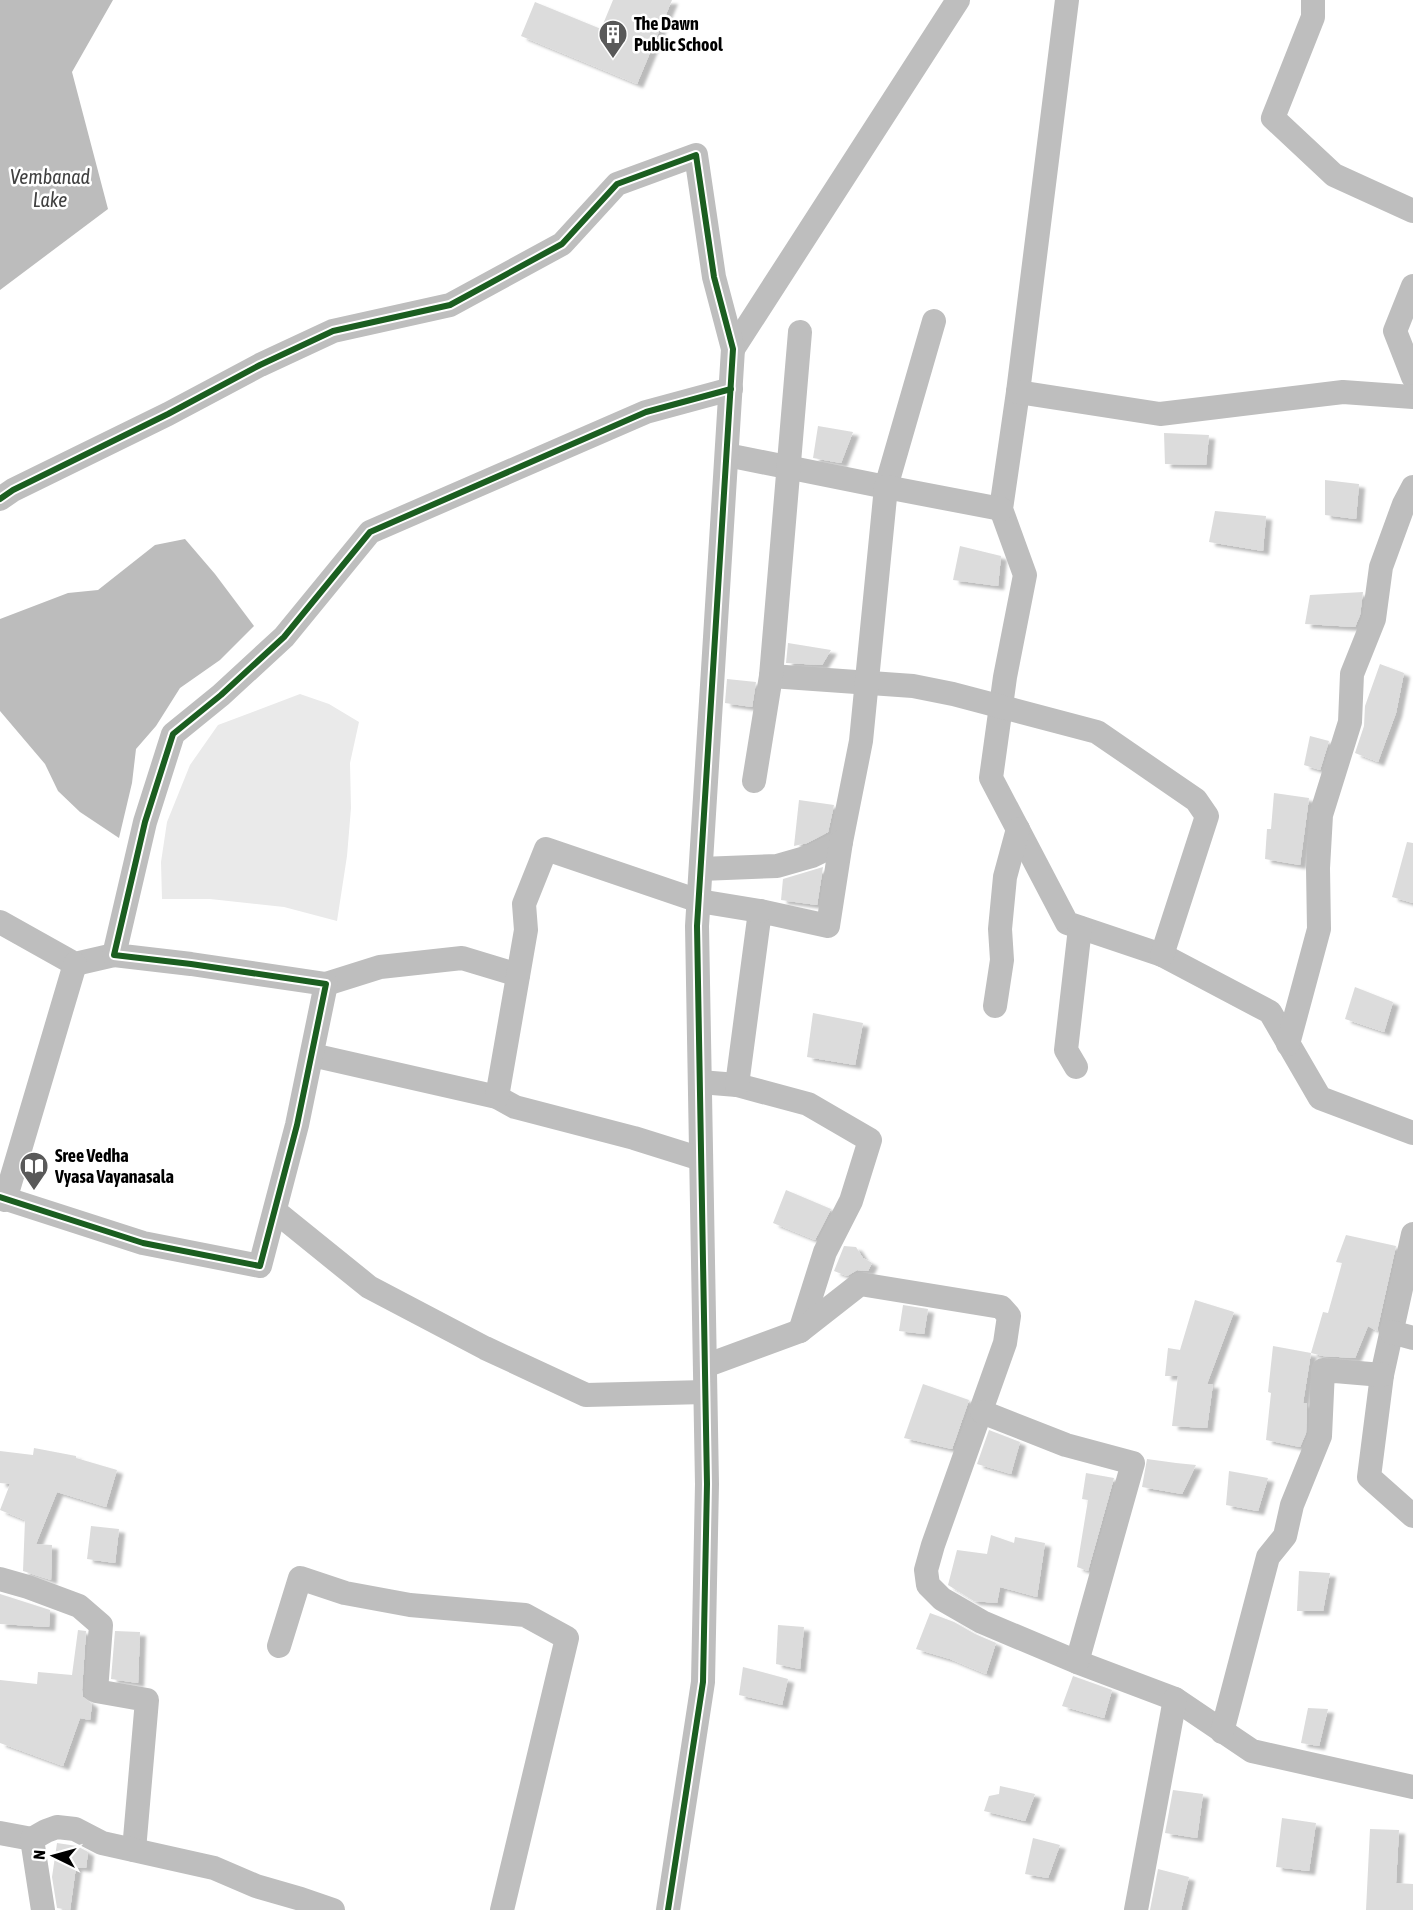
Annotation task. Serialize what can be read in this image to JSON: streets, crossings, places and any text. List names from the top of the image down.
{
  "water": ["Vembanad Lake"],
  "places": {
    "building": ["The Dawn Public School"],
    "library": ["Sree Vedha Vyasa Vayanasala"]
  },
  "north": "left"
}
